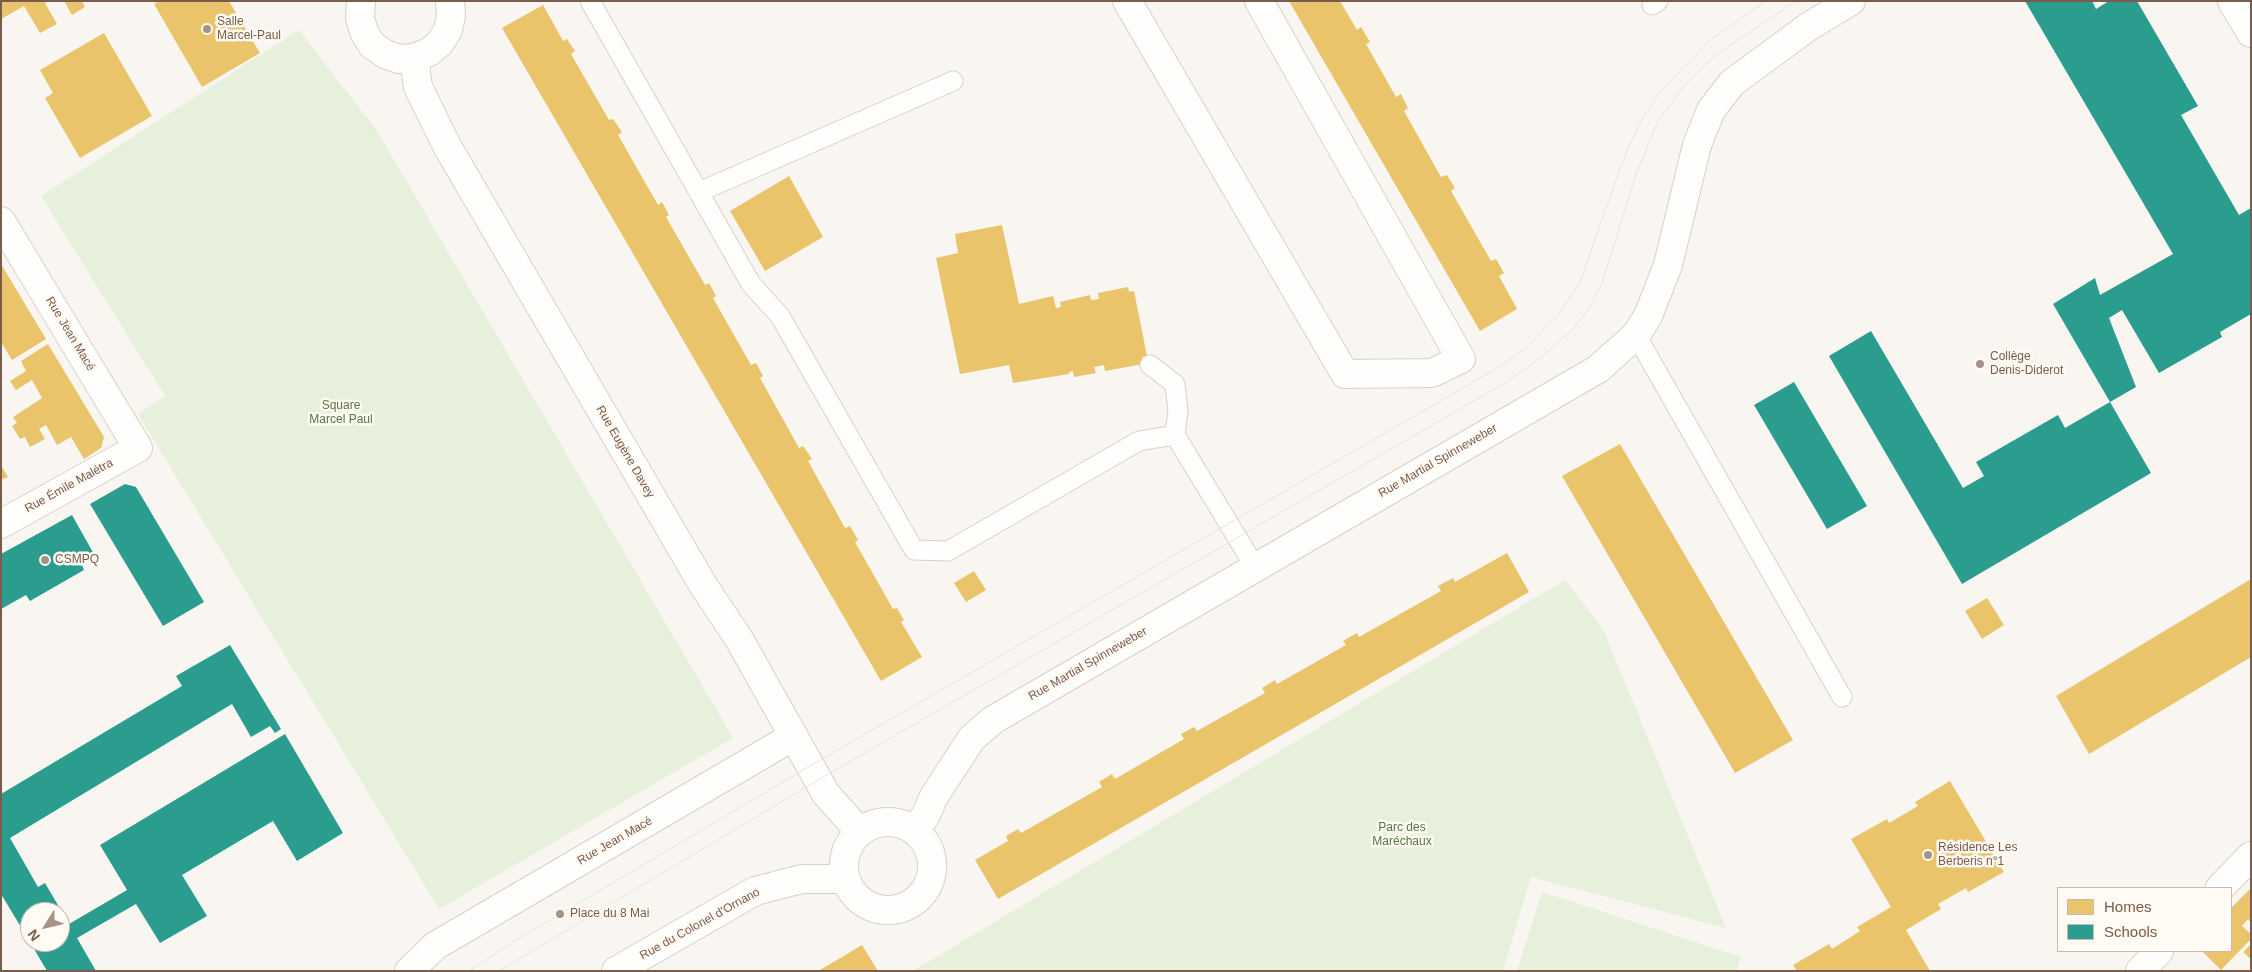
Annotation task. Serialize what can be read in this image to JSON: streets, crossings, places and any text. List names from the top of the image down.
{
  "streets": {
    "street": [
      "Rue Jean Macé",
      "Rue Eugène Davey",
      "Rue Martial Spinneweber",
      "Rue Émile Malétra",
      "Rue du Colonel d'Ornano"
    ]
  },
  "crossings": [
    ["Rue Jean Macé", "Rue Eugène Davey"],
    ["Rue Jean Macé", "Rue Émile Malétra"],
    ["Rue Eugène Davey", "Rue Martial Spinneweber"],
    ["Rue Eugène Davey", "Rue du Colonel d'Ornano"],
    ["Rue Martial Spinneweber", "Rue du Colonel d'Ornano"]
  ],
  "parks": ["Square Marcel Paul", "Parc des Maréchaux"],
  "places": [
    "Salle Marcel-Paul",
    "Collège Denis-Diderot",
    "CSMPQ",
    "Résidence Les Berberis n°1",
    "Place du 8 Mai"
  ],
  "legend": ["Homes", "Schools"],
  "north": "bottom left"
}
